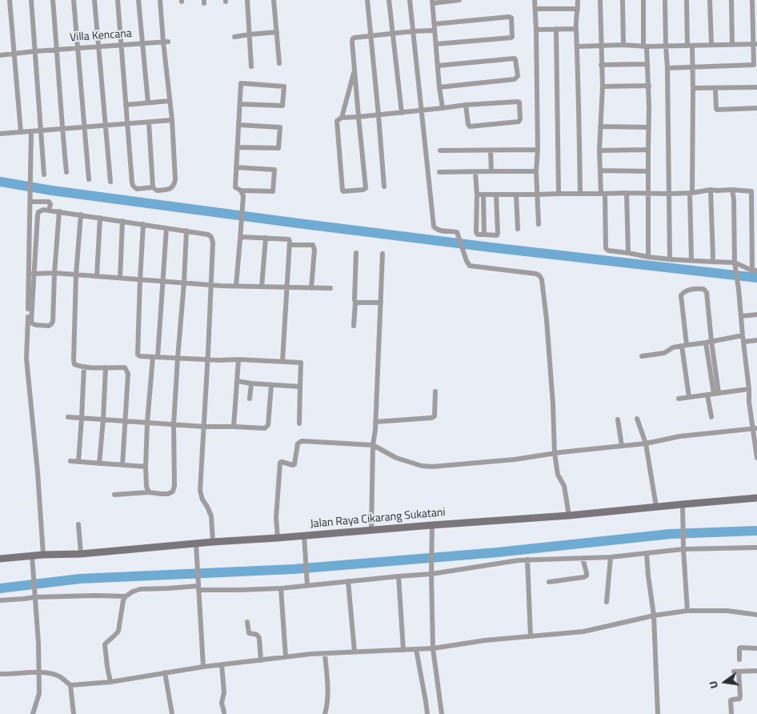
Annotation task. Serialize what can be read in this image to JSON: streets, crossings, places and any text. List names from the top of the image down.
{
  "streets": {
    "main road": ["Jalan Raya Cikarang Sukatani"],
    "street": ["Villa Kencana"]
  },
  "north": "left"
}
